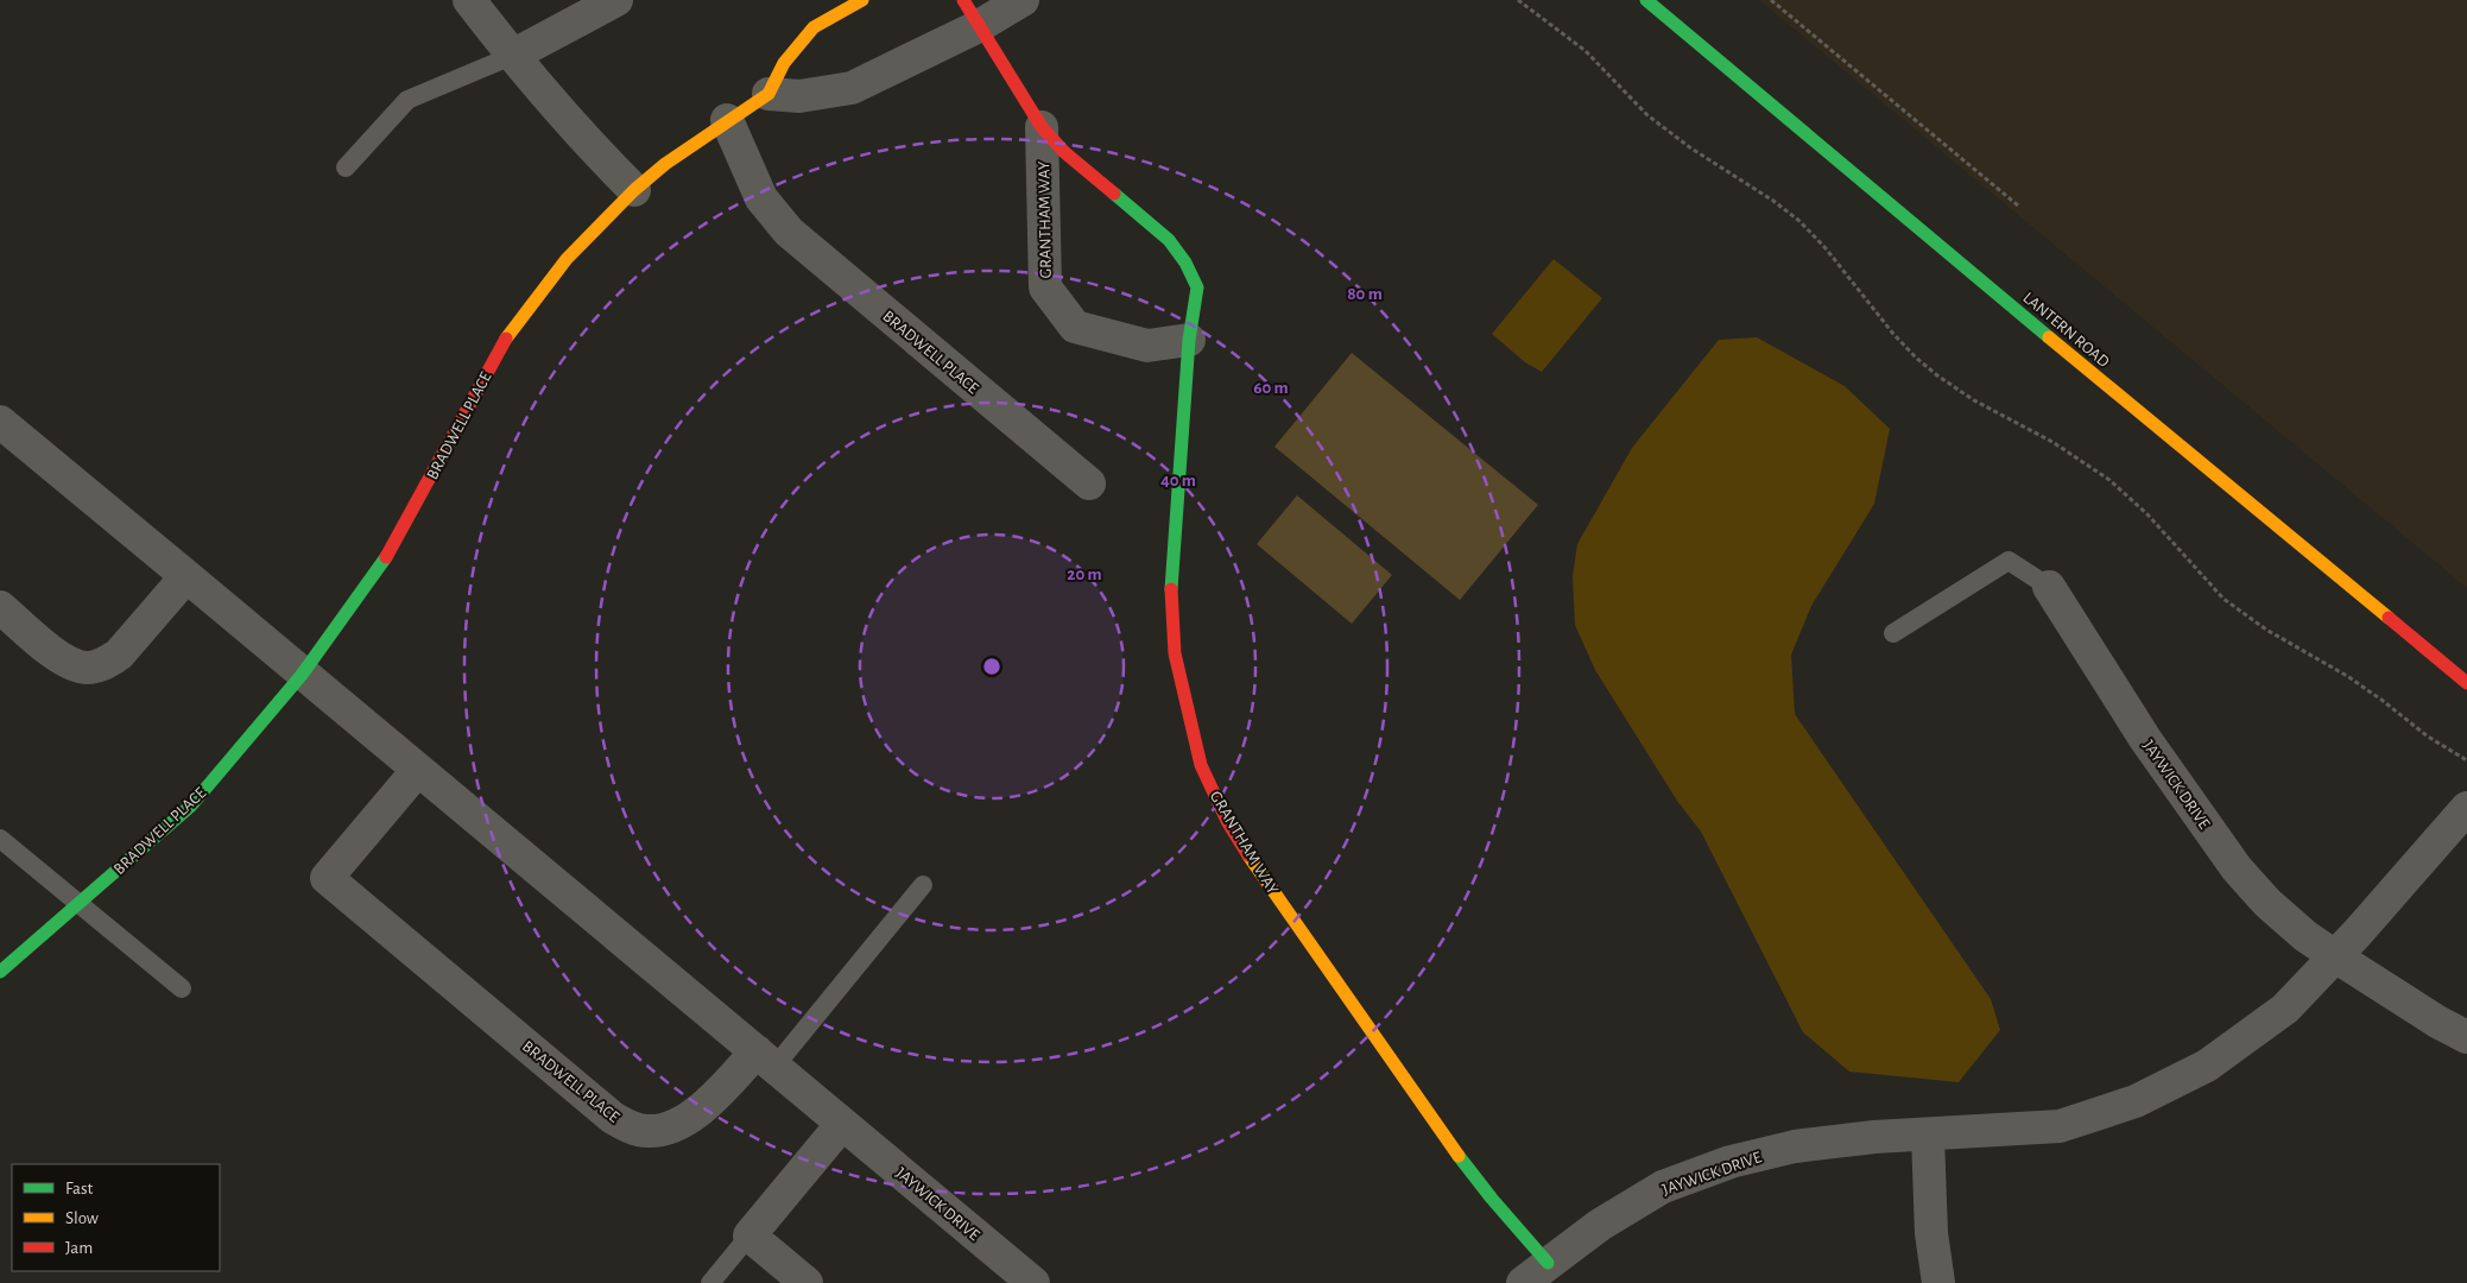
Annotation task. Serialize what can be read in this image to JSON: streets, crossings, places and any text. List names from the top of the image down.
{
  "streets": {
    "street": [
      "GRANTHAM WAY",
      "LANTERN ROAD",
      "BRADWELL PLACE",
      "JAYWICK DRIVE"
    ]
  },
  "crossings": [
    ["GRANTHAM WAY", "JAYWICK DRIVE"],
    ["BRADWELL PLACE", "JAYWICK DRIVE"]
  ],
  "legend": ["Fast", "Slow", "Jam"],
  "rings": [
    "80 m",
    "60 m",
    "40 m",
    "20 m"
  ]
}
